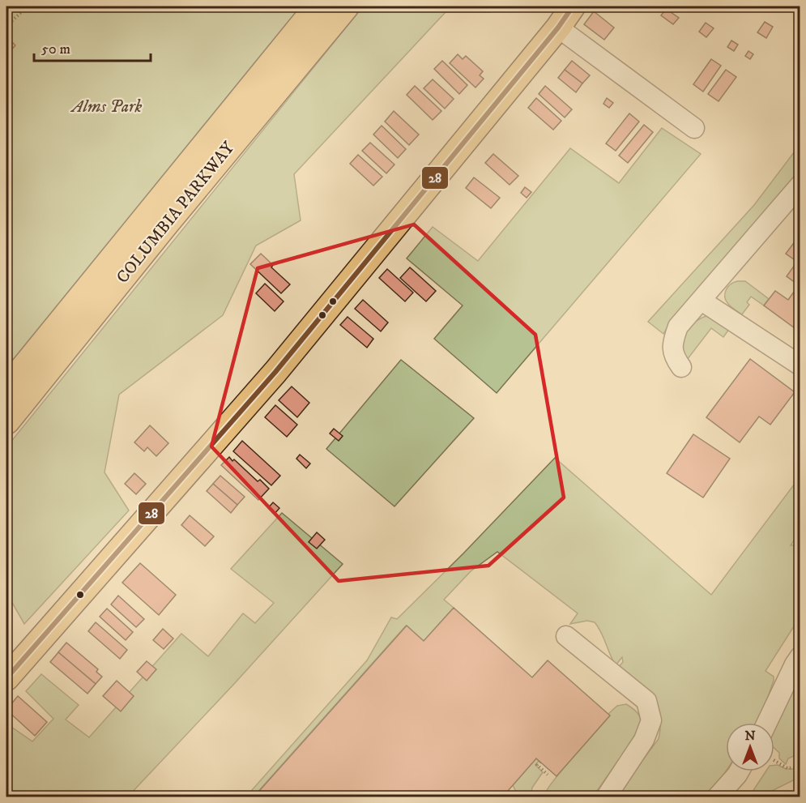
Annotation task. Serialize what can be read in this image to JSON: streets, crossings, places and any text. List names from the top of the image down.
{
  "streets": {
    "highway": ["COLUMBIA PARKWAY"]
  },
  "parks": ["Alms Park"],
  "lines": ["transit line 28"],
  "scale_bar": "50 m",
  "north": "top"
}
